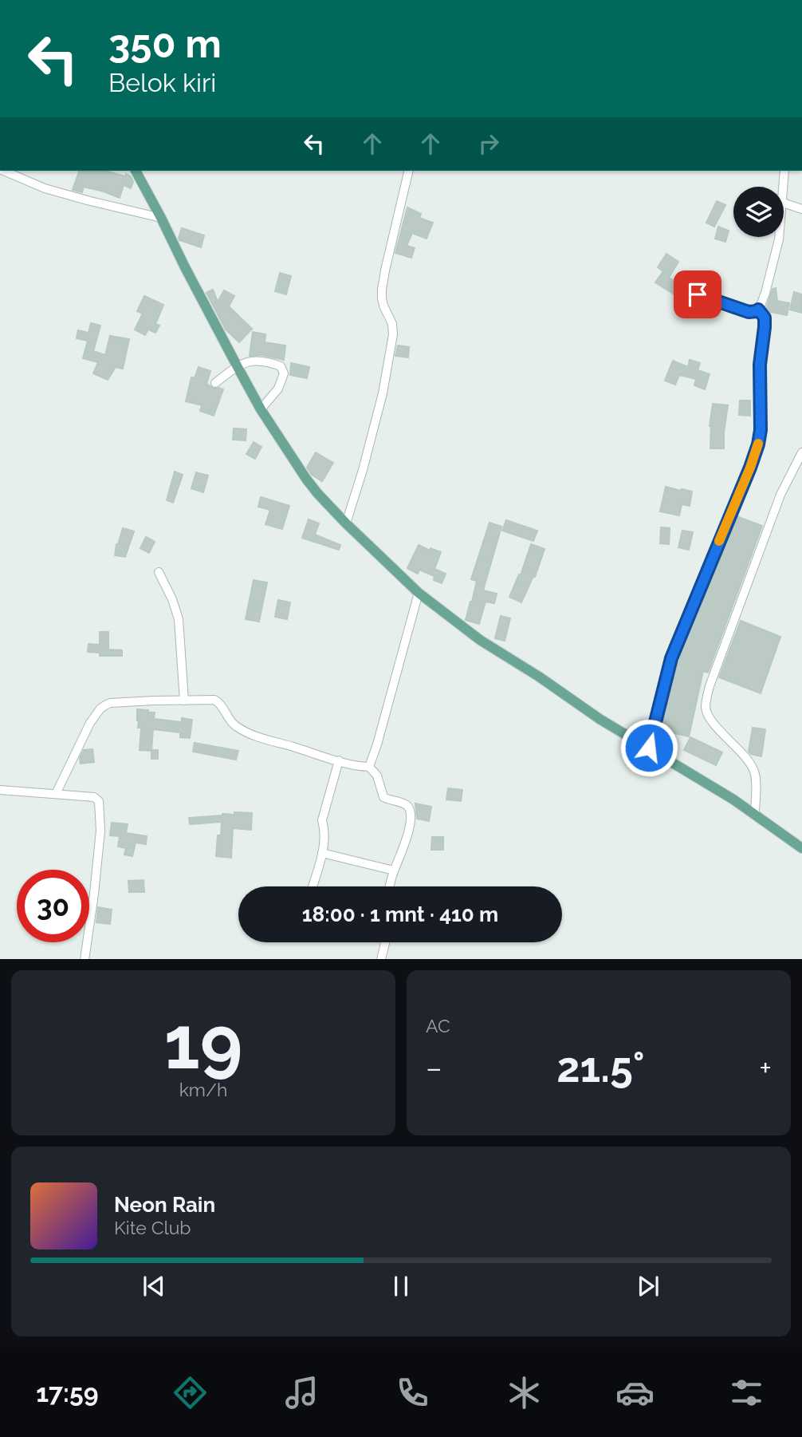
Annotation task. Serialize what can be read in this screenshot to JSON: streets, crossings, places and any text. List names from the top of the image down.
{
  "page": {
    "turn": ["350 m", "Belok kiri"],
    "limit": "30",
    "trip": "18:00 · 1 mnt · 410 m",
    "tile": [
      ["19", "km/h"],
      "AC"
    ],
    "heat": ["−", "21.5°", "+"],
    "song": ["Neon Rain", "Kite Club"],
    "tabs": "17:59"
  }
}
